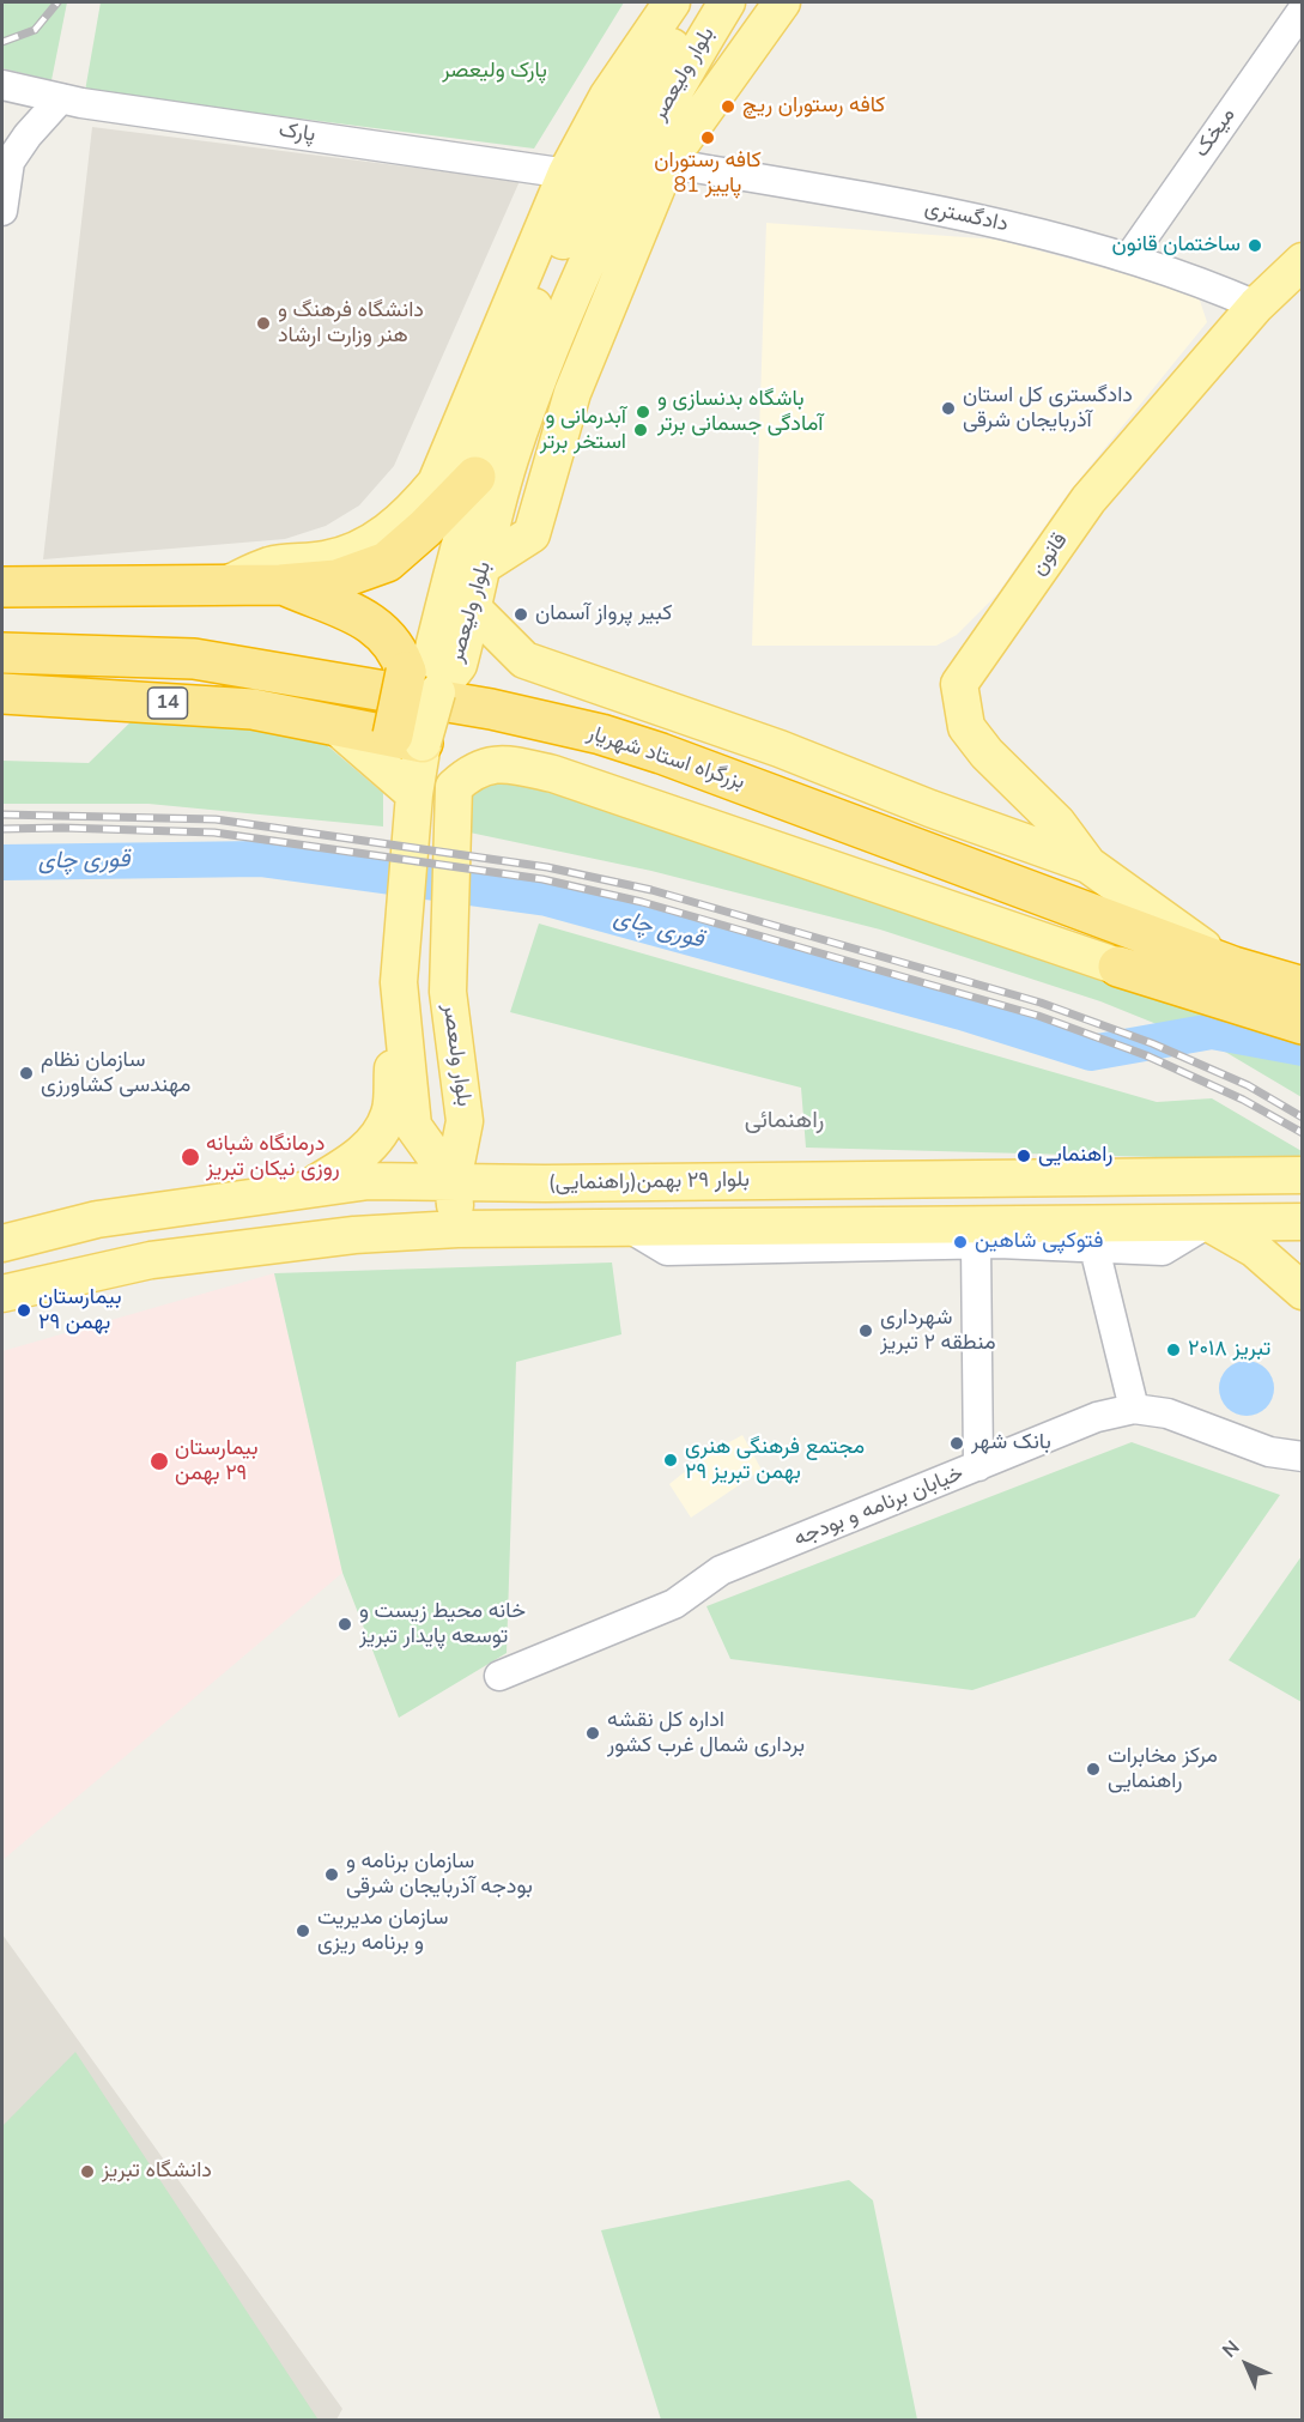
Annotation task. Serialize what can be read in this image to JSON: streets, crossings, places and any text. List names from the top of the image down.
{
  "streets": {
    "highway": ["14", "بزرگراه استاد شهریار"],
    "main road": [
      "بلوار ولیعصر",
      "قانون",
      "بلوار ولىعصر",
      "بلوار ٢٩ بهمن(راهنمایی)"
    ],
    "street": [
      "پارک",
      "میخک",
      "دادگستری",
      "خیابان برنامه و بودجه"
    ]
  },
  "crossings": [
    ["بلوار ولیعصر", "پارک"],
    ["میخک", "دادگستری"],
    ["دادگستری", "قانون"],
    ["بلوار ولىعصر", "بلوار ٢٩ بهمن(راهنمایی)"]
  ],
  "districts": ["راهنمائی"],
  "water": ["قوری چای"],
  "parks": ["پارک ولیعصر"],
  "places": [
    "کافه رستوران ریچ",
    "کافه رستوران پاییز 81",
    "ساختمان قانون",
    "دانشگاه فرهنگ و هنر وزارت ارشاد",
    "دادگستری کل استان آذربایجان شرقی",
    "باشگاه بدنسازی و آمادگی جسمانی برتر",
    "آبدرمانی و استخر برتر",
    "کبیر پرواز آسمان",
    "سازمان نظام مهندسی کشاورزی",
    "راهنمایی",
    "درمانگاه شبانه روزی نیکان تبریز",
    "فتوکپی شاهین",
    "بیمارستان ۲۹ بهمن",
    "شهرداری منطقه ۲ تبریز",
    "تبریز ۲۰۱۸",
    "بانک شهر",
    "مجتمع فرهنگی هنری ۲۹ بهمن تبریز",
    "بیمارستان ٢٩ بهمن",
    "خانه محیط زیست و توسعه پایدار تبریز",
    "اداره کل نقشه برداری شمال غرب کشور",
    "مرکز مخابرات راهنمایی",
    "سازمان برنامه و بودجه آذربایجان شرقی",
    "سازمان مدیریت و برنامه ریزی",
    "دانشگاه تبریز"
  ],
  "north": "top left"
}
